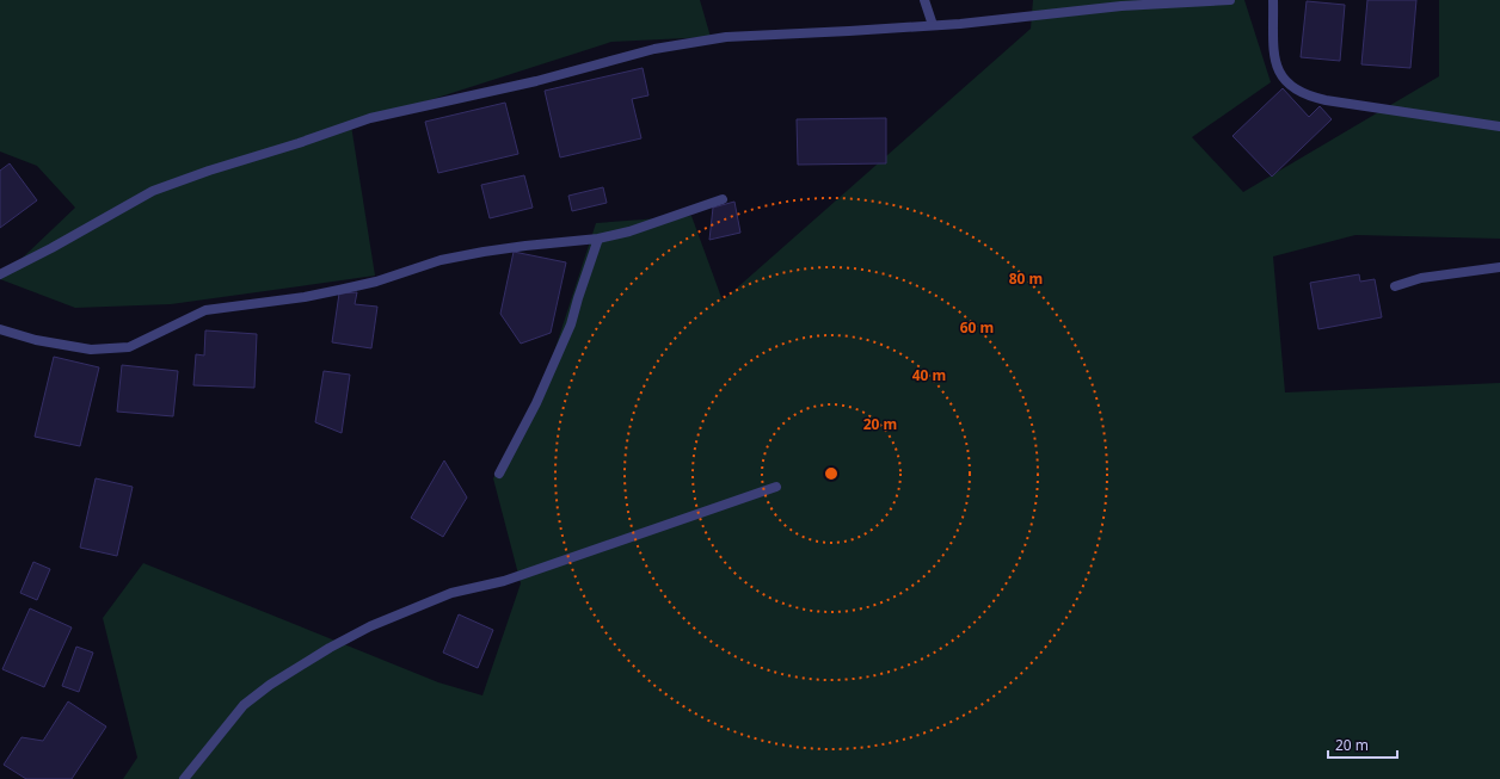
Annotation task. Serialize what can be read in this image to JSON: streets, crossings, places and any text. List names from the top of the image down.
{
  "scale_bar": "20 m",
  "rings": [
    "80 m",
    "60 m",
    "40 m",
    "20 m"
  ]
}
